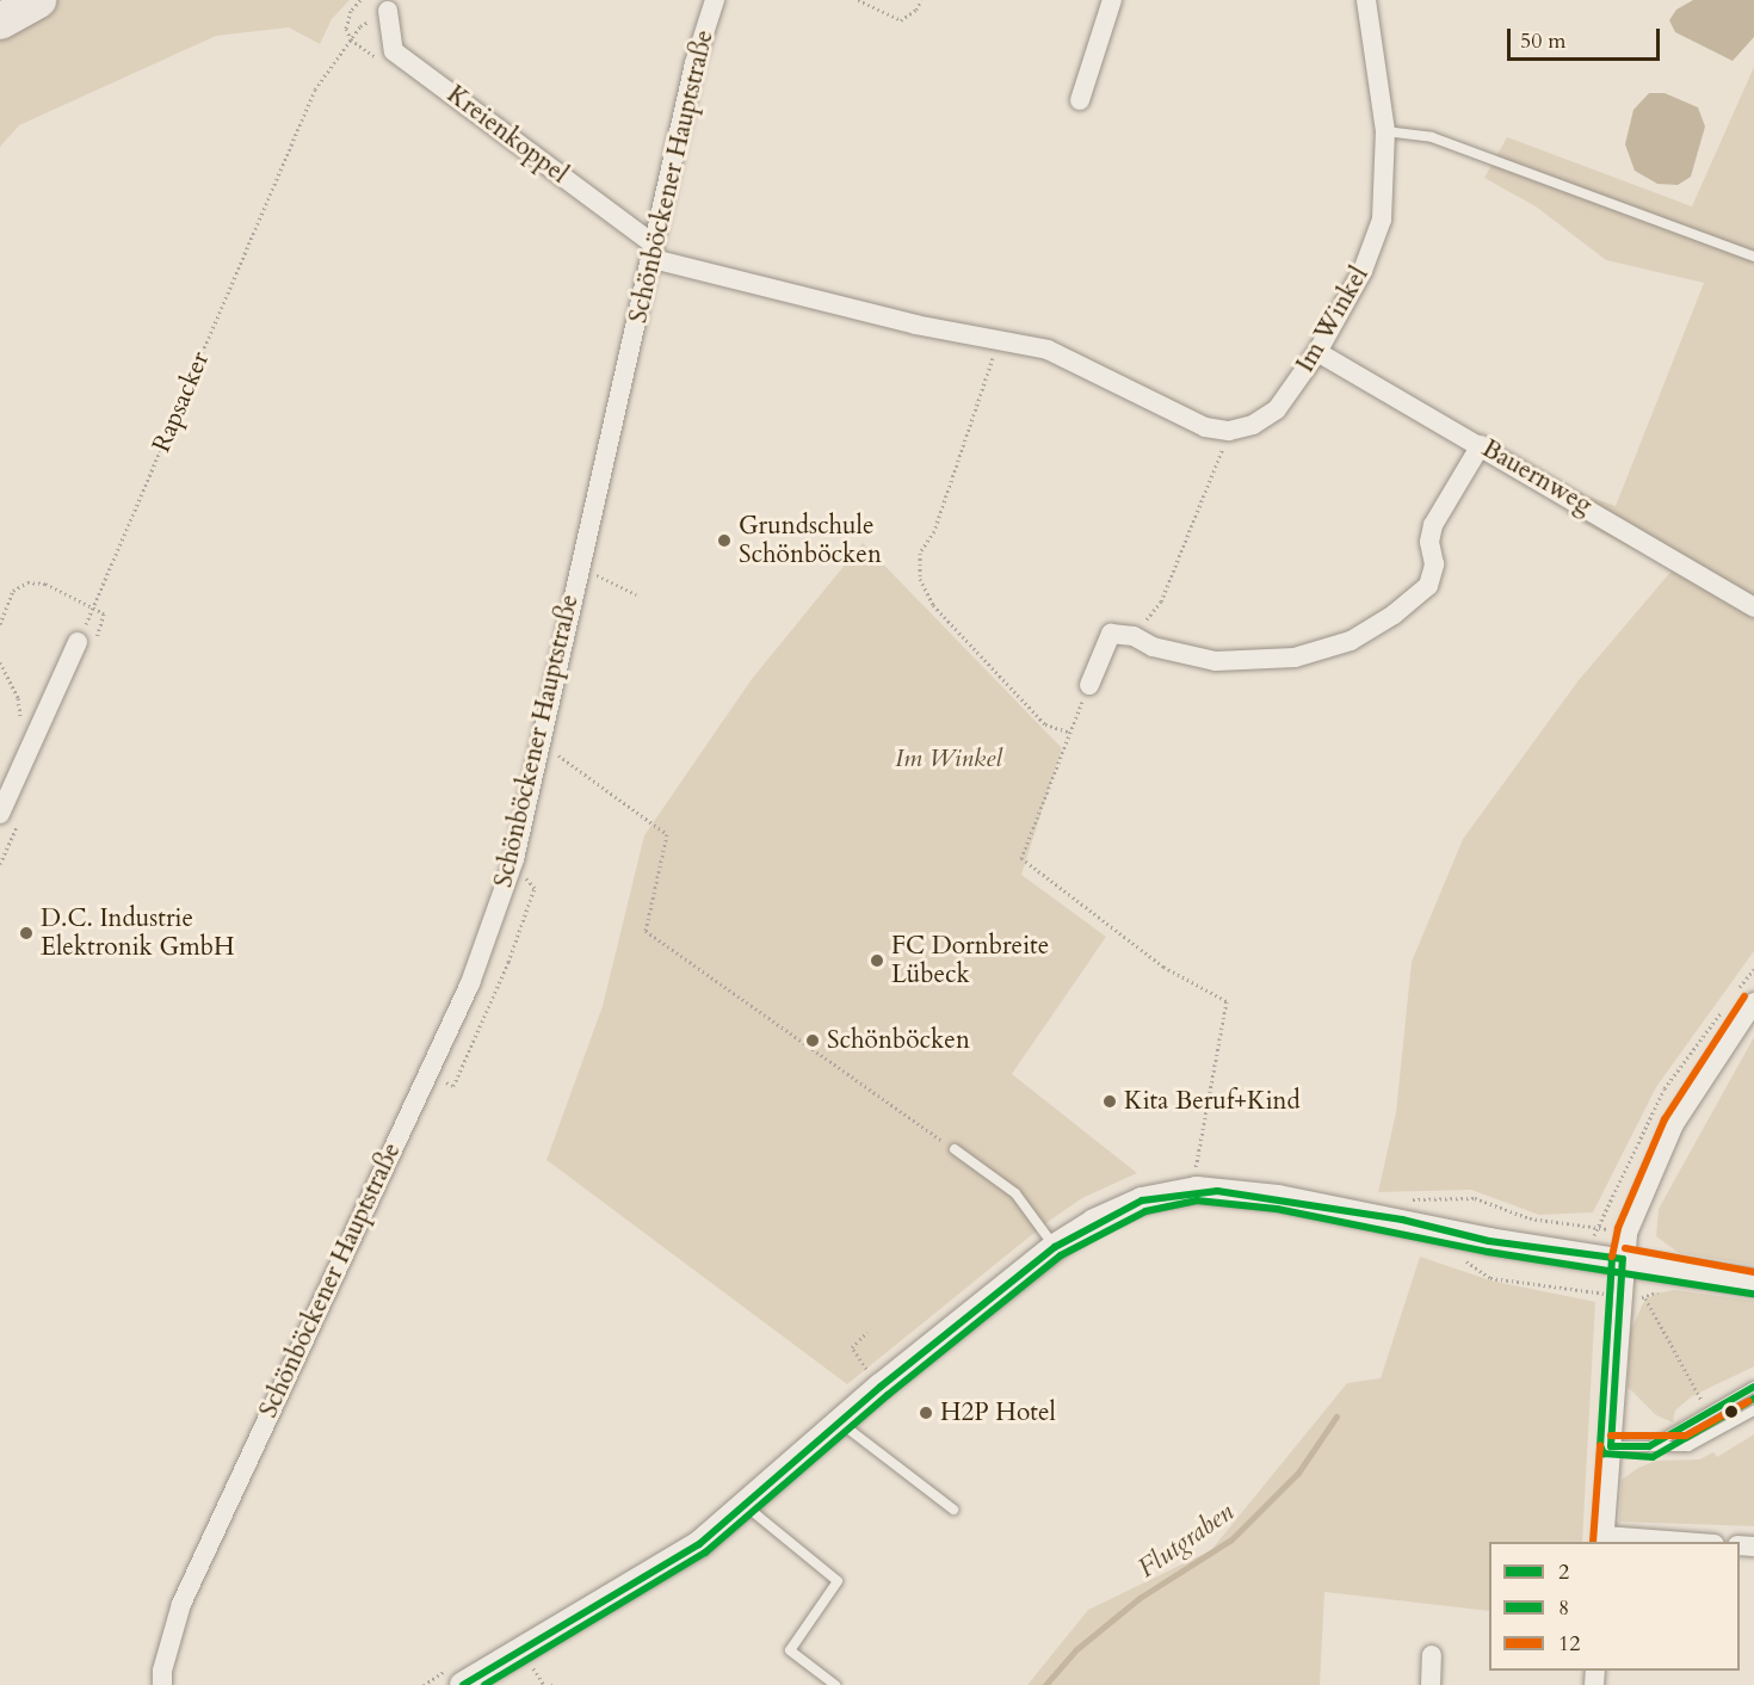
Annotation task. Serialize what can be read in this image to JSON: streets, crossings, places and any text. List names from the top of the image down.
{
  "streets": {
    "street": [
      "Kreienkoppel",
      "Schönböckener Hauptstraße",
      "Im Winkel",
      "Bauernweg"
    ],
    "path": ["Rapsacker"]
  },
  "crossings": [
    ["Kreienkoppel", "Schönböckener Hauptstraße"],
    ["Kreienkoppel", "Rapsacker"],
    ["Im Winkel", "Bauernweg"]
  ],
  "water": ["Flutgraben"],
  "parks": ["Im Winkel"],
  "places": [
    "Grundschule Schönböcken",
    "D.C. Industrie Elektronik GmbH",
    "FC Dornbreite Lübeck",
    "Schönböcken",
    "Kita Beruf+Kind",
    "H2P Hotel"
  ],
  "lines": ["transit line 12", "transit line 2", "transit line 8"],
  "legend": ["2", "8", "12"],
  "scale_bar": "50 m"
}
